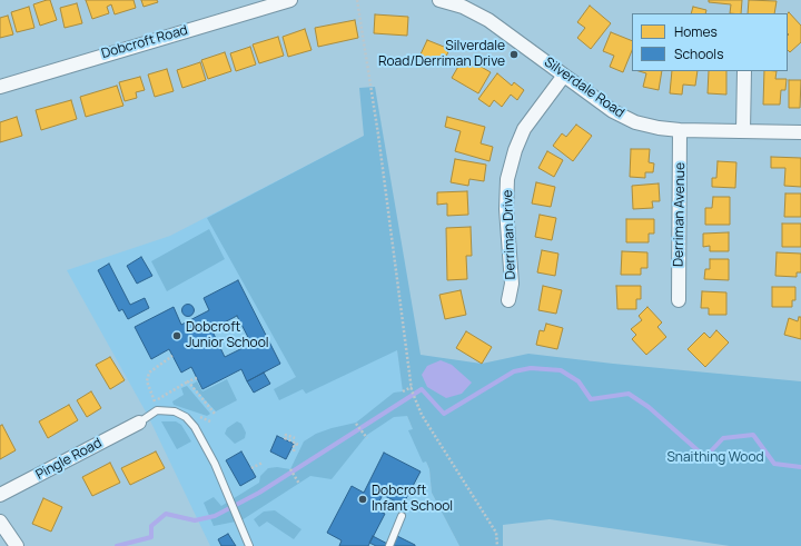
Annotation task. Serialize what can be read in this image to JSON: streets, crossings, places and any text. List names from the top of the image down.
{
  "streets": {
    "street": [
      "Dobcroft Road",
      "Silverdale Road",
      "Derriman Avenue",
      "Derriman Drive",
      "Pingle Road"
    ]
  },
  "crossings": [
    ["Silverdale Road", "Derriman Avenue"],
    ["Silverdale Road", "Derriman Drive"]
  ],
  "parks": ["Snaithing Wood"],
  "places": ["Silverdale Road/Derriman Drive", "Dobcroft Junior School", "Dobcroft Infant School"],
  "legend": ["Homes", "Schools"]
}
